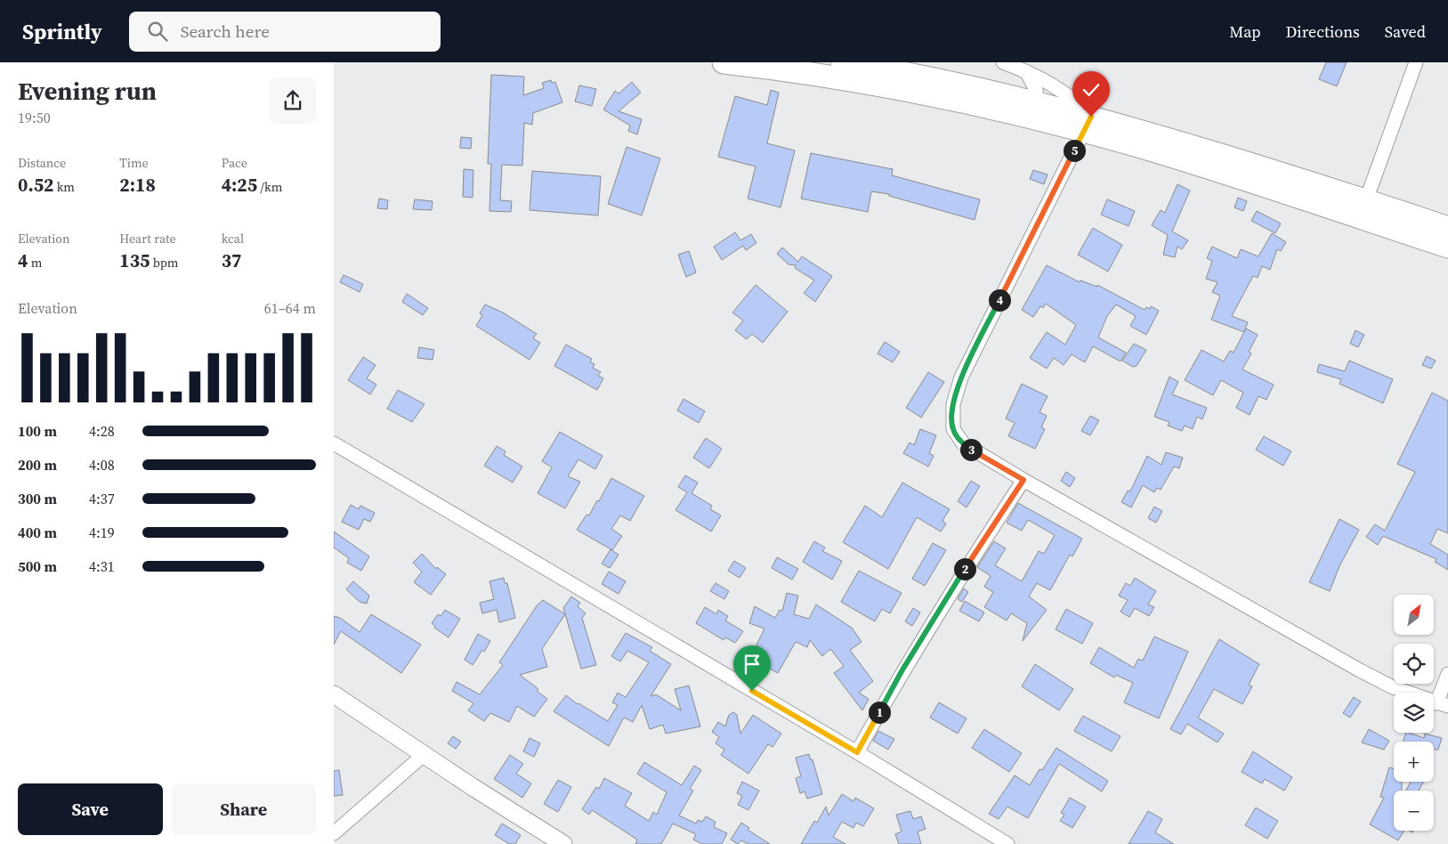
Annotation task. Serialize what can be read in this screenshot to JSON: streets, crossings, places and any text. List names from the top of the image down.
{
  "north": "top right",
  "page": {
    "header": "Sprintly",
    "search": "Search here",
    "nav": ["Map", "Directions", "Saved"],
    "heading": ["Evening run", "19:50"],
    "stats": [
      ["Distance", "0.52 km"],
      ["Time", "2:18"],
      ["Pace", "4:25 /km"],
      ["Elevation", "4 m"],
      ["Heart rate", "135 bpm"],
      ["kcal", "37"]
    ],
    "pins": [
      "5",
      "4",
      "3",
      "2",
      "1"
    ],
    "chart": ["Elevation", "61–64 m"],
    "list": [
      {
        "name": "100 m",
        "note": "4:28"
      },
      {
        "name": "200 m",
        "note": "4:08"
      },
      {
        "name": "300 m",
        "note": "4:37"
      },
      {
        "name": "400 m",
        "note": "4:19"
      },
      {
        "name": "500 m",
        "note": "4:31"
      }
    ],
    "map_buttons": ["+", "−"],
    "buttons": ["Save", "Share"]
  }
}
